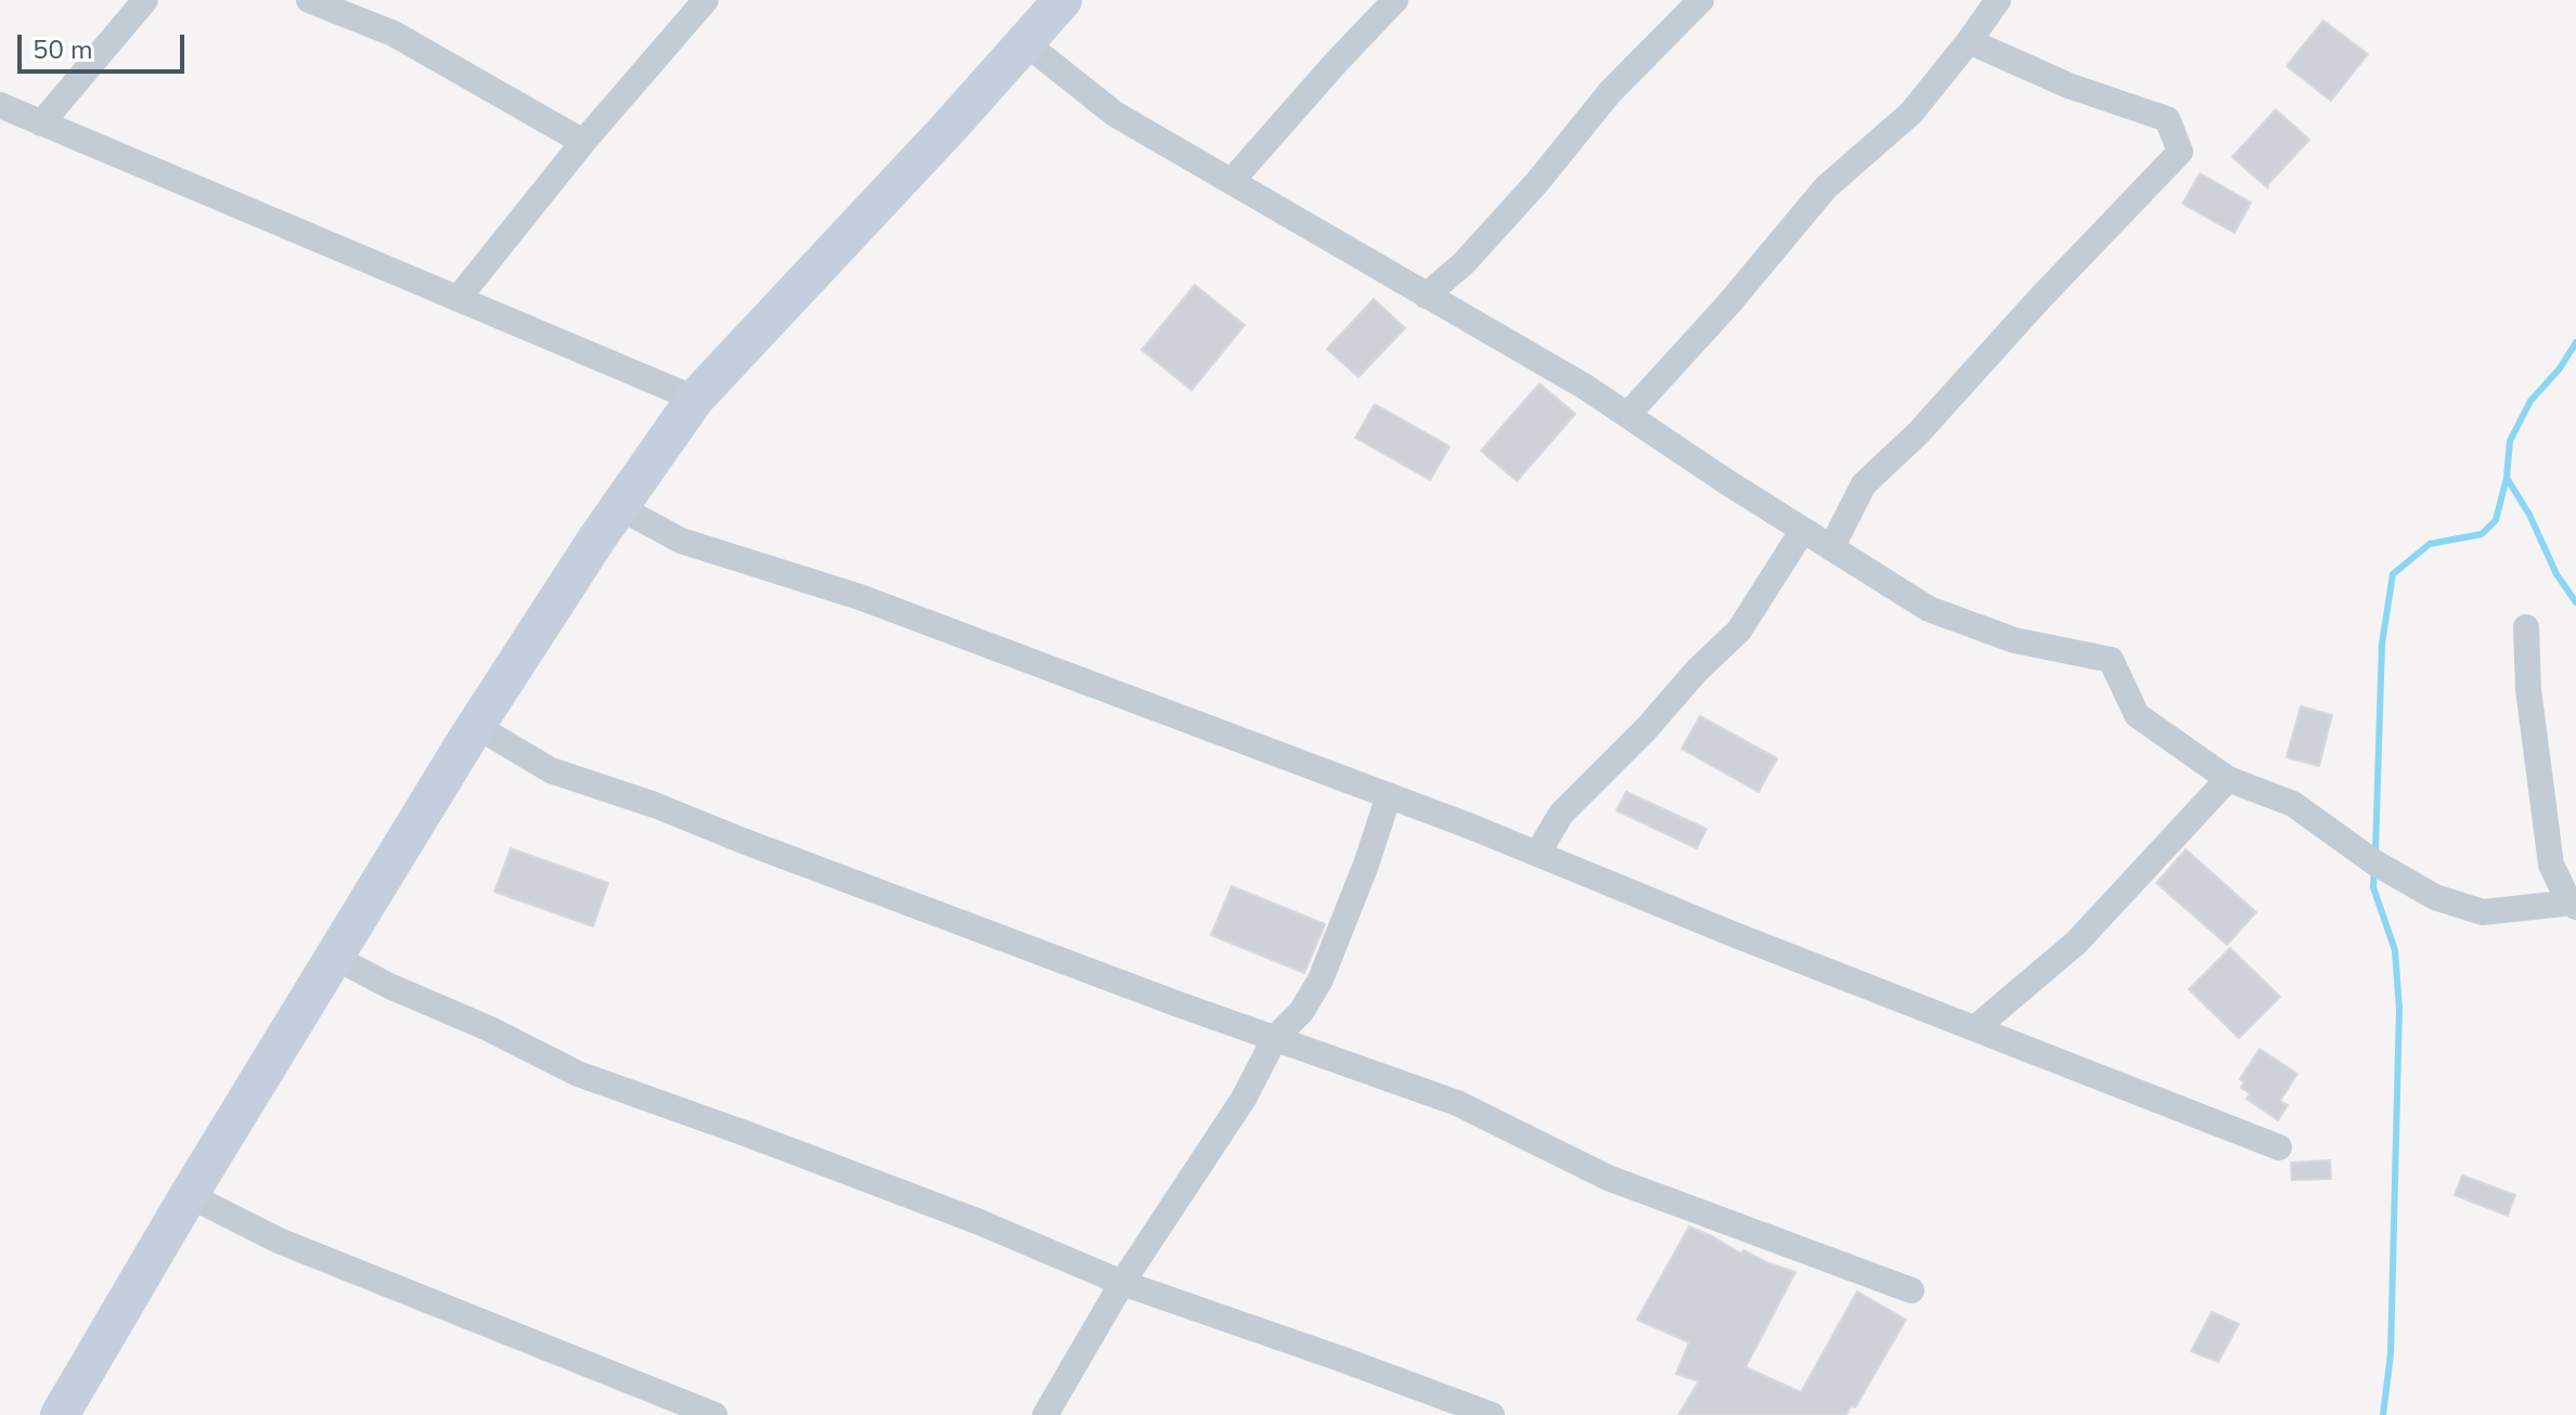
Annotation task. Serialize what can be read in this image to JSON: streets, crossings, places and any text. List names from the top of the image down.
{
  "scale_bar": "50 m"
}
